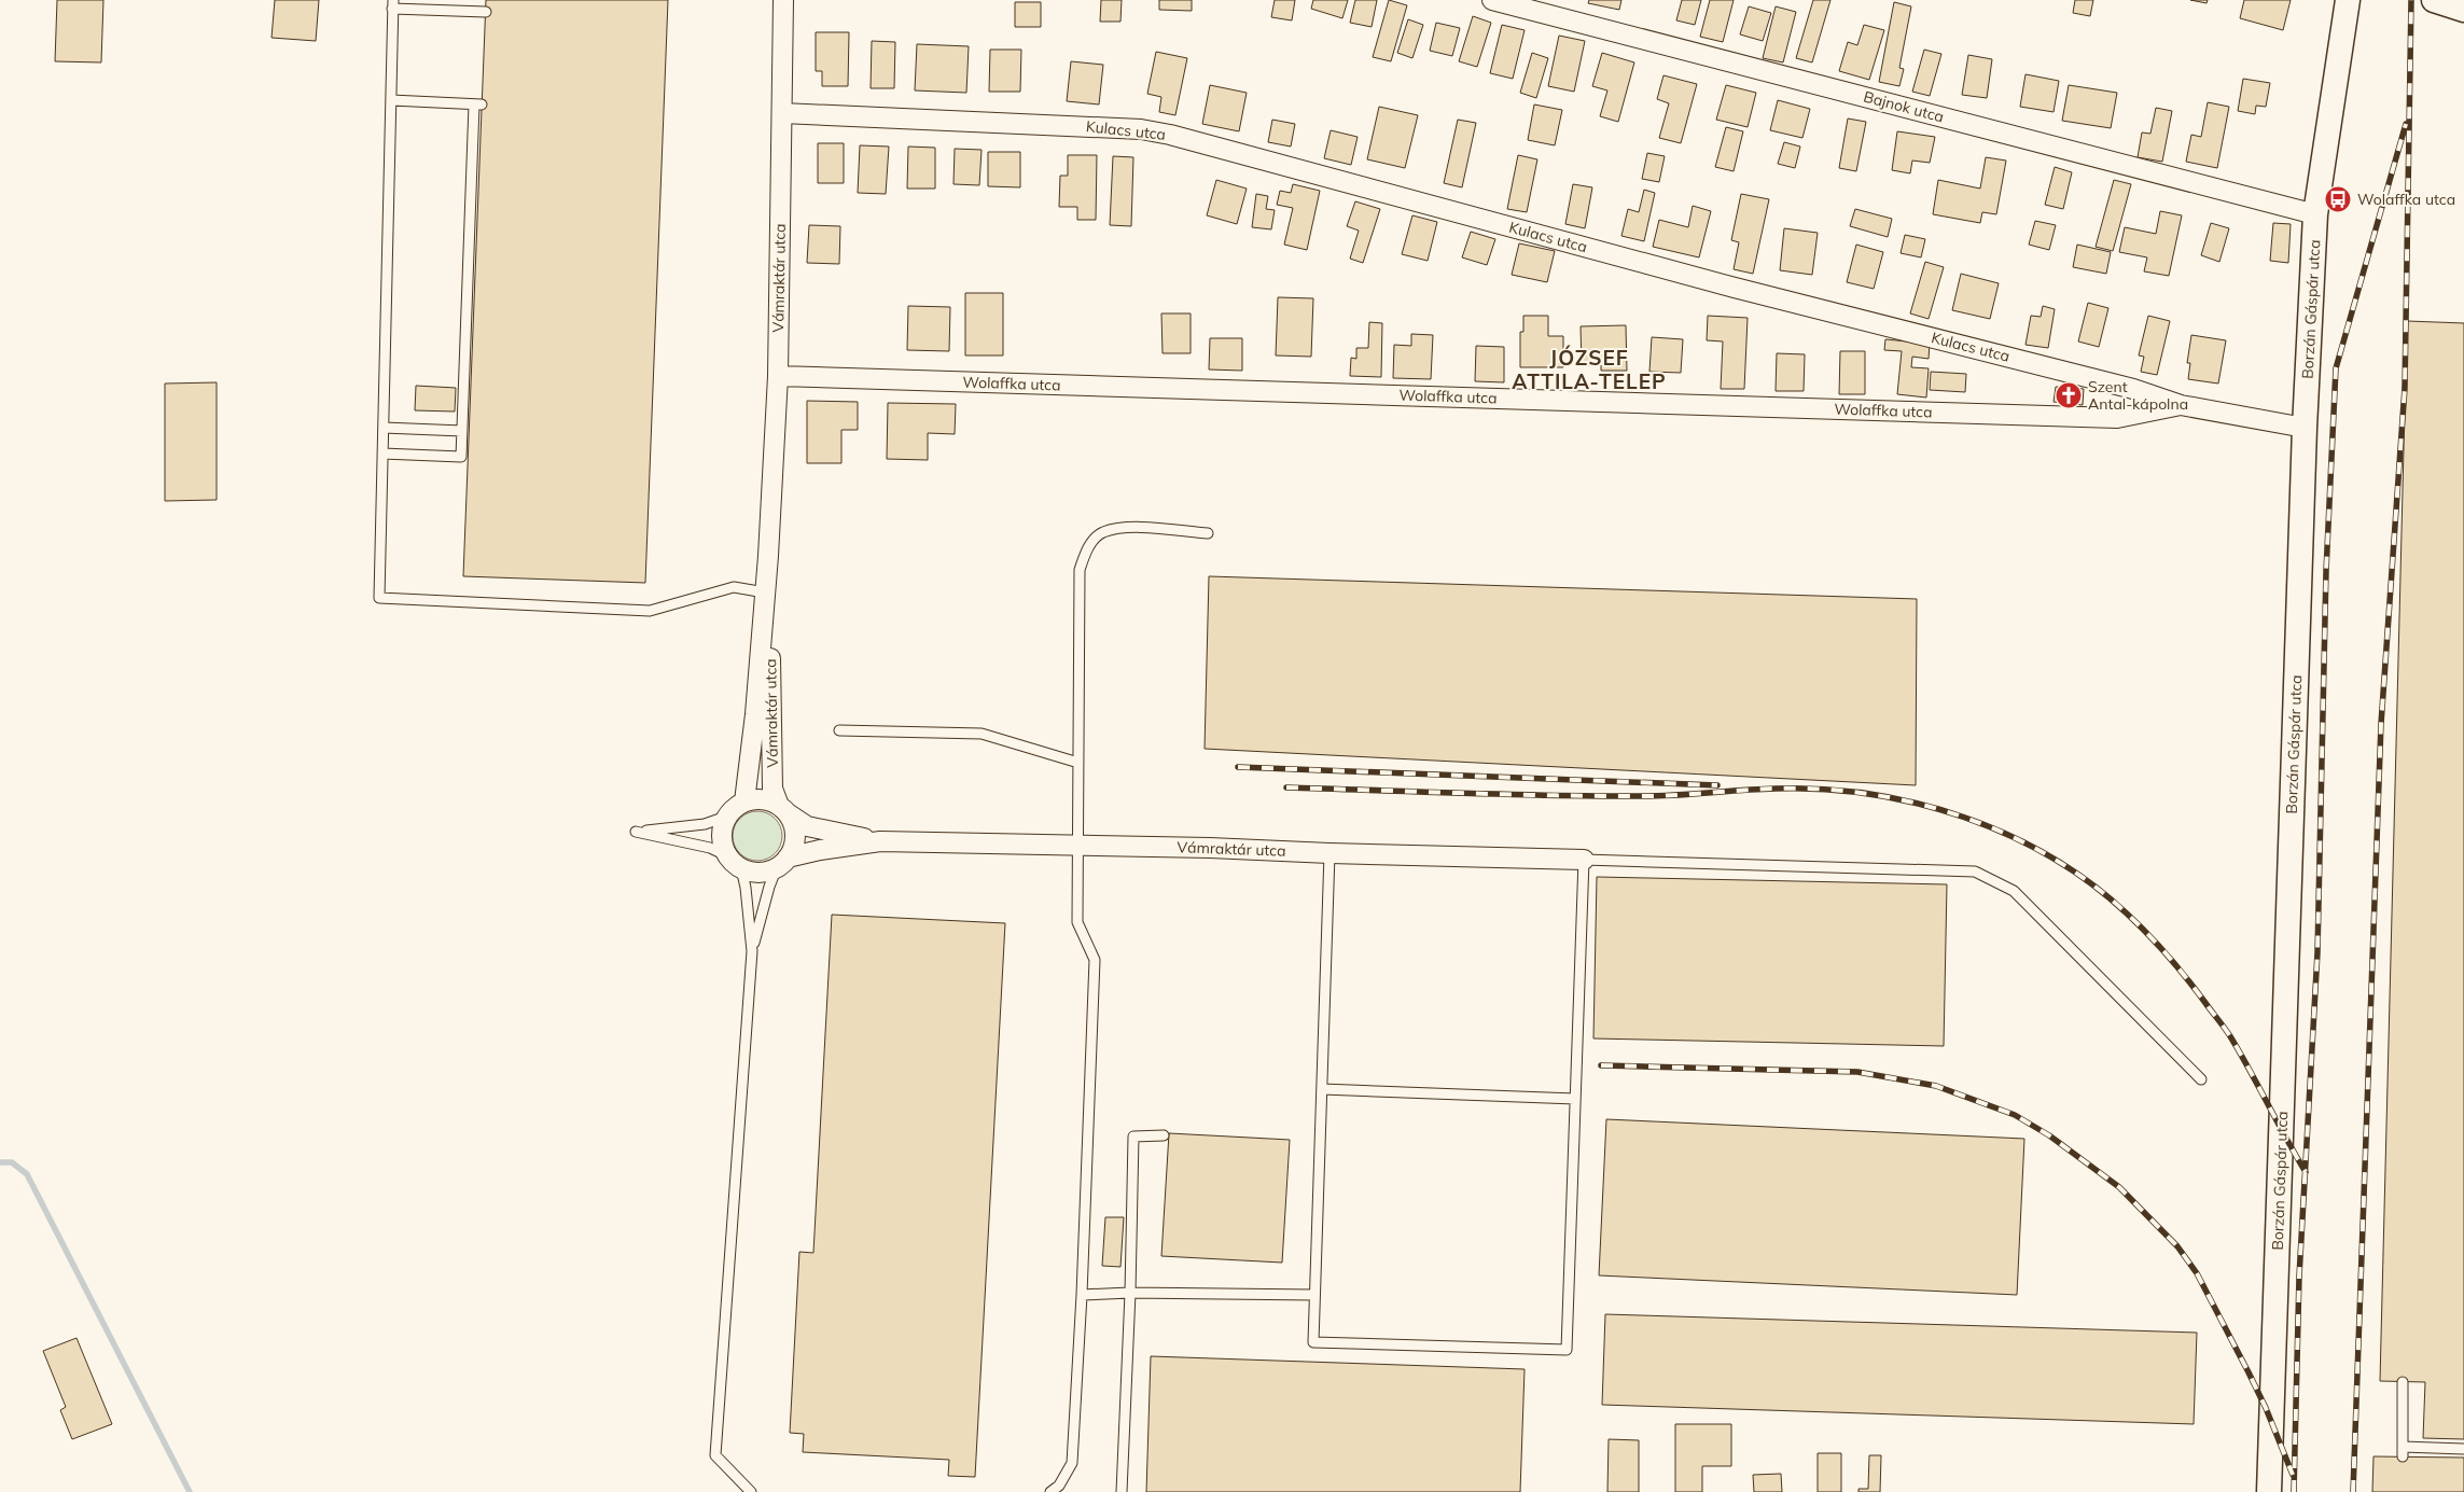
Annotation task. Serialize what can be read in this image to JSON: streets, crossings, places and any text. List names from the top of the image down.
{
  "streets": {
    "street": [
      "Bajnok utca",
      "Kulacs utca",
      "Vámraktár utca",
      "Borzán Gáspár utca",
      "Wolaffka utca"
    ]
  },
  "crossings": [
    ["Bajnok utca", "Borzán Gáspár utca"],
    ["Kulacs utca", "Vámraktár utca"],
    ["Kulacs utca", "Borzán Gáspár utca"],
    ["Kulacs utca", "Wolaffka utca"],
    ["Vámraktár utca", "Wolaffka utca"]
  ],
  "districts": ["JÓZSEF ATTILA-TELEP"],
  "places": {
    "bus stop": ["Wolaffka utca"],
    "church": ["Szent Antal-kápolna"]
  }
}
